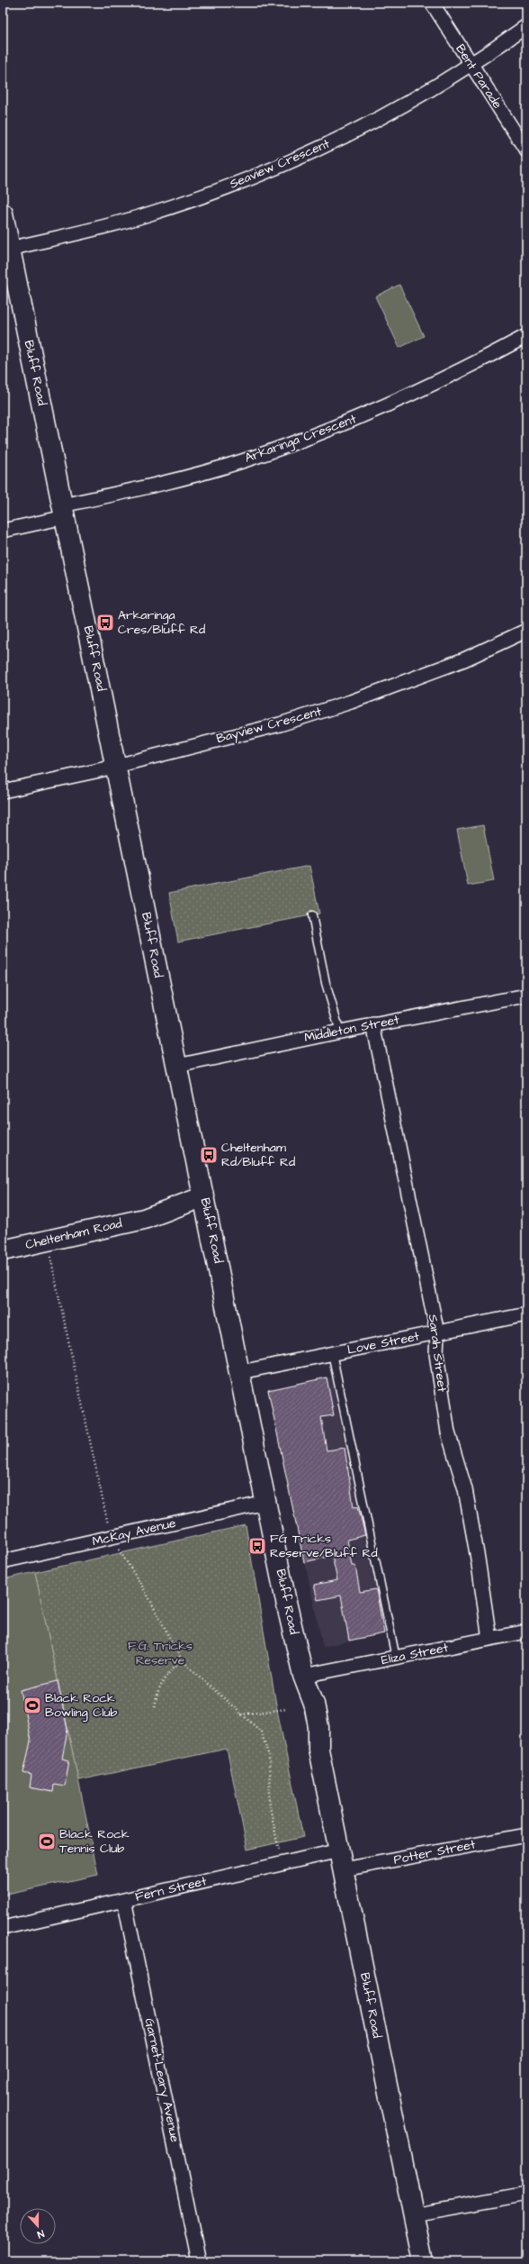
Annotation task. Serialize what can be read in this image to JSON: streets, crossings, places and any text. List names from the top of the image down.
{
  "streets": {
    "main road": ["Bluff Road", "Cheltenham Road"],
    "street": [
      "Bent Parade",
      "Seaview Crescent",
      "Arkaringa Crescent",
      "Bayview Crescent",
      "Middleton Street",
      "Love Street",
      "Sarah Street",
      "McKay Avenue",
      "Eliza Street",
      "Potter Street",
      "Fern Street",
      "Garnet-Leary Avenue"
    ]
  },
  "crossings": [
    ["Bent Parade", "Seaview Crescent"],
    ["Seaview Crescent", "Bluff Road"],
    ["Bluff Road", "Arkaringa Crescent"],
    ["Bluff Road", "Bayview Crescent"],
    ["Bluff Road", "Middleton Street"],
    ["Bluff Road", "Cheltenham Road"],
    ["Bluff Road", "Love Street"],
    ["Bluff Road", "McKay Avenue"],
    ["Bluff Road", "Eliza Street"],
    ["Bluff Road", "Potter Street"],
    ["Bluff Road", "Fern Street"],
    ["Middleton Street", "Sarah Street"],
    ["Love Street", "Sarah Street"],
    ["Sarah Street", "Eliza Street"],
    ["Fern Street", "Garnet-Leary Avenue"]
  ],
  "parks": ["F.G. Tricks Reserve"],
  "places": {
    "bus stop": ["Arkaringa Cres/Bluff Rd", "Cheltenham Rd/Bluff Rd", "FG Tricks Reserve/Bluff Rd"],
    "sports": ["Black Rock Bowling Club", "Black Rock Tennis Club"]
  },
  "north": "bottom"
}
